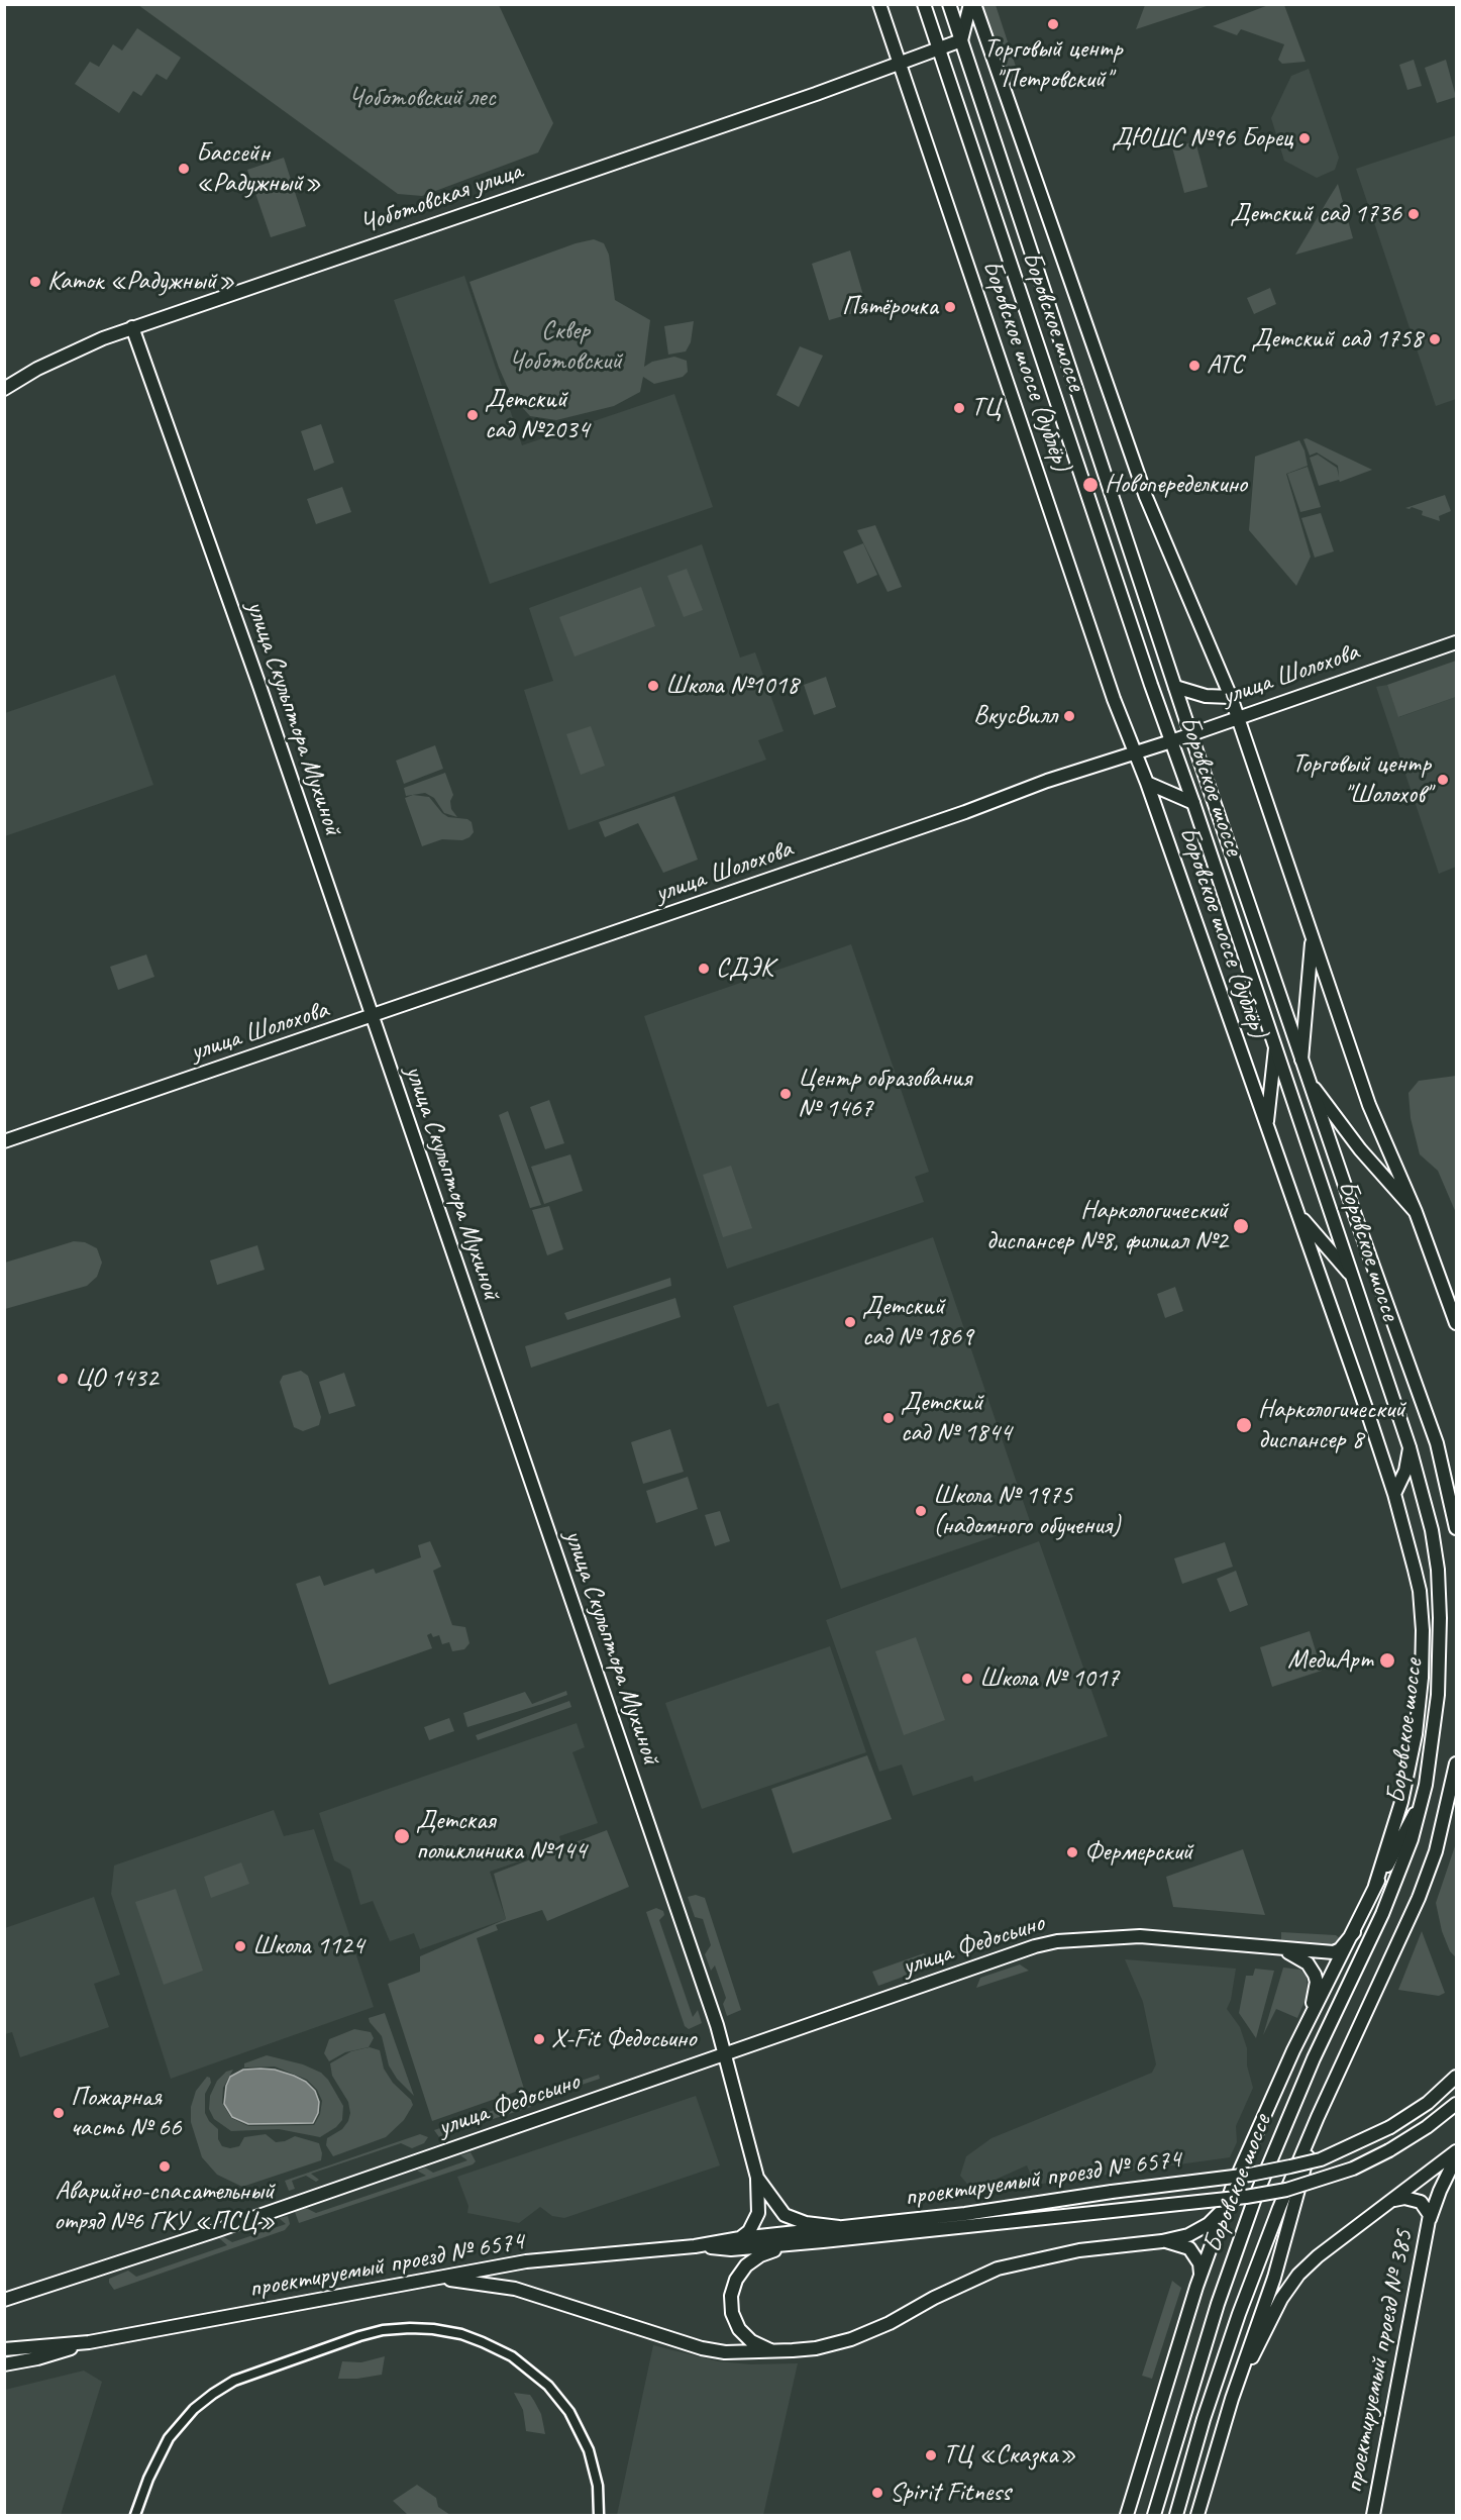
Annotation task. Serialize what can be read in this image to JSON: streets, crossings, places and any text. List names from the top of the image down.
{
  "streets": {
    "main road": [
      "Чоботовская улица",
      "Боровское шоссе",
      "Боровское шоссе (дублёр)",
      "улица Шолохова",
      "улица Скульптора Мухиной",
      "улица Федосьино",
      "проектируемый проезд № 6574",
      "проектируемый проезд № 385"
    ]
  },
  "crossings": [
    ["Чоботовская улица", "Боровское шоссе"],
    ["Чоботовская улица", "Боровское шоссе (дублёр)"],
    ["Чоботовская улица", "улица Скульптора Мухиной"],
    ["Боровское шоссе", "улица Шолохова"],
    ["Боровское шоссе (дублёр)", "улица Шолохова"],
    ["улица Шолохова", "улица Скульптора Мухиной"],
    ["улица Скульптора Мухиной", "улица Федосьино"]
  ],
  "parks": ["Чоботовский лес", "Сквер Чоботовский"],
  "places": [
    "Торговый центр \"Петровский\"",
    "ДЮШС №96 Борец",
    "Бассейн «Радужный»",
    "Детский сад 1736",
    "Каток «Радужный»",
    "Пятёрочка",
    "Детский сад 1758",
    "АТС",
    "ТЦ",
    "Детский сад №2034",
    "Новопеределкино",
    "Школа №1018",
    "ВкусВилл",
    "Торговый центр \"Шолохов\"",
    "СДЭК",
    "Центр образования № 1467",
    "Наркологический диспансер №8, филиал №2",
    "Детский сад № 1869",
    "ЦО 1432",
    "Детский сад № 1844",
    "Наркологический диспансер 8",
    "Школа № 1975 (надомного обучения)",
    "МедиАрт",
    "Школа № 1017",
    "Детская поликлиника №144",
    "Фермерский",
    "Школа 1124",
    "X-Fit Федосьино",
    "Пожарная часть № 66",
    "Аварийно-спасательный отряд №6 ГКУ «ПСЦ»",
    "ТЦ «Сказка»",
    "Spirit Fitness"
  ]
}
